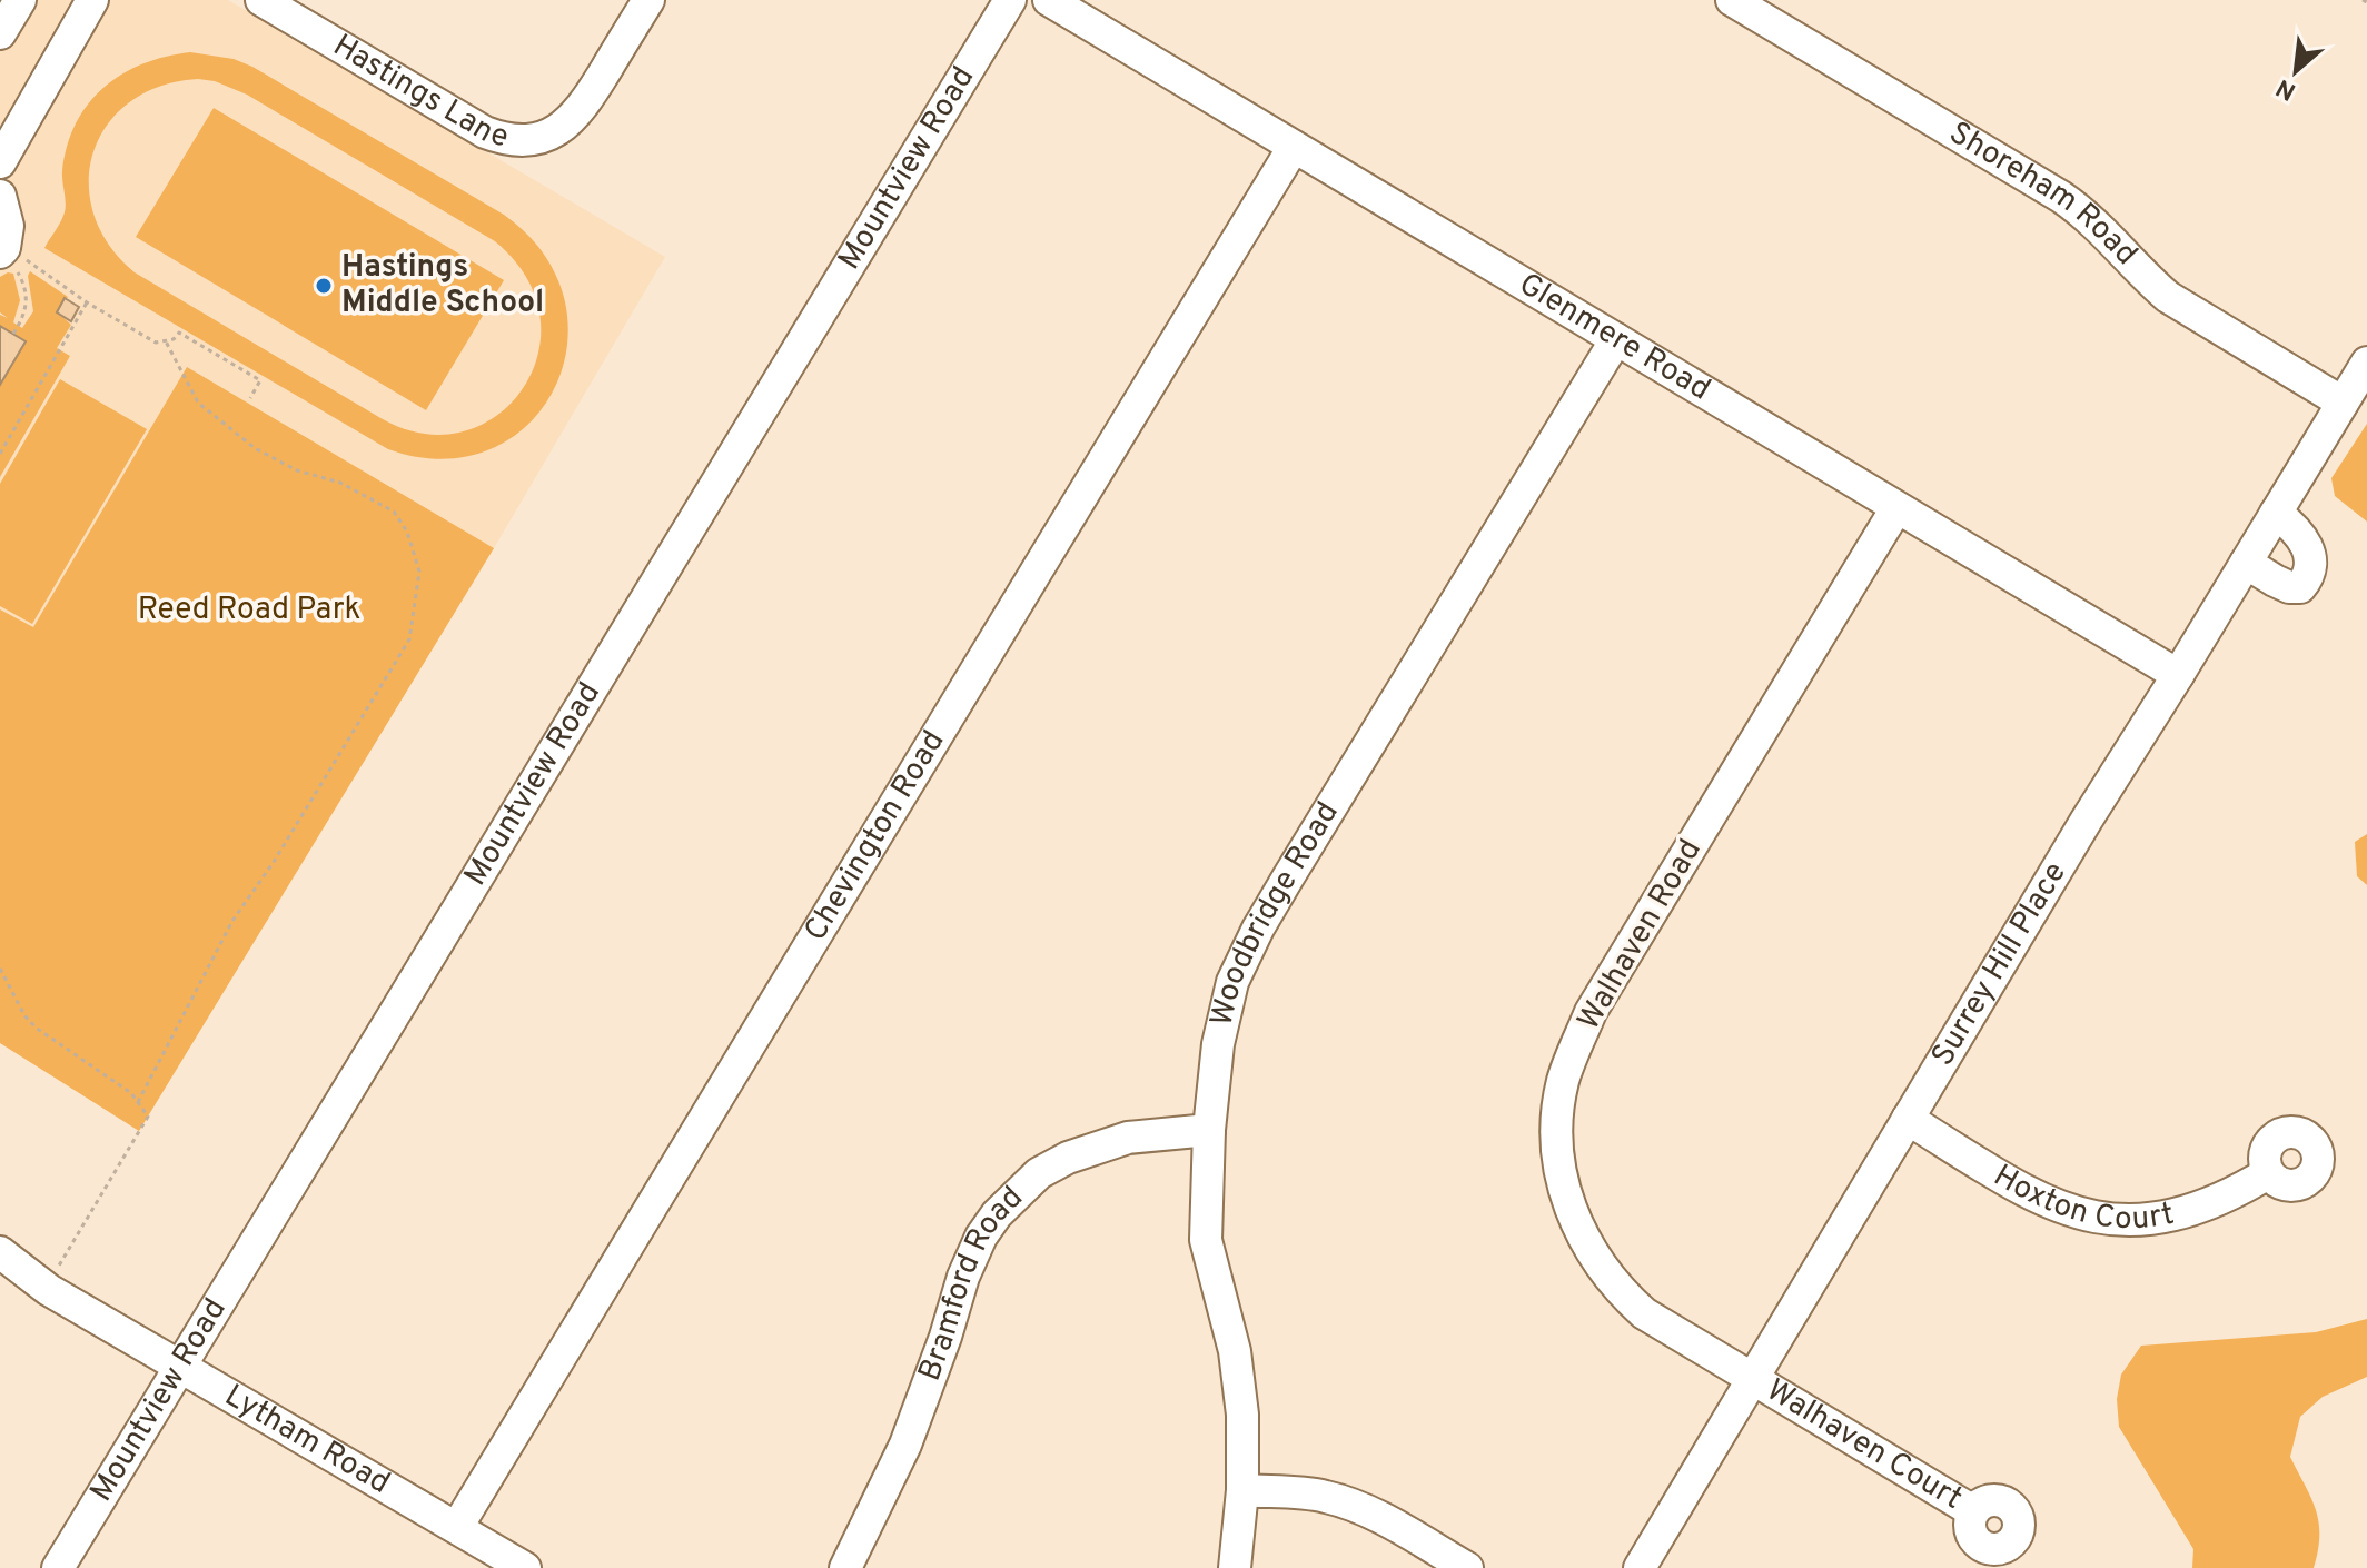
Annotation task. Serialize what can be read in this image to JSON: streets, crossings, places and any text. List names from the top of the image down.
{
  "streets": {
    "street": [
      "Hastings Lane",
      "Mountview Road",
      "Shoreham Road",
      "Glenmere Road",
      "Chevington Road",
      "Woodbridge Road",
      "Walhaven Road",
      "Surrey Hill Place",
      "Hoxton Court",
      "Bramford Road",
      "Lytham Road",
      "Walhaven Court"
    ]
  },
  "crossings": [
    ["Mountview Road", "Lytham Road"],
    ["Shoreham Road", "Surrey Hill Place"],
    ["Glenmere Road", "Chevington Road"],
    ["Glenmere Road", "Woodbridge Road"],
    ["Glenmere Road", "Walhaven Road"],
    ["Glenmere Road", "Surrey Hill Place"],
    ["Chevington Road", "Lytham Road"],
    ["Woodbridge Road", "Bramford Road"],
    ["Walhaven Road", "Surrey Hill Place"],
    ["Walhaven Road", "Walhaven Court"],
    ["Surrey Hill Place", "Hoxton Court"],
    ["Surrey Hill Place", "Walhaven Court"]
  ],
  "parks": ["Reed Road Park"],
  "places": ["Hastings Middle School"],
  "north": "bottom left"
}
